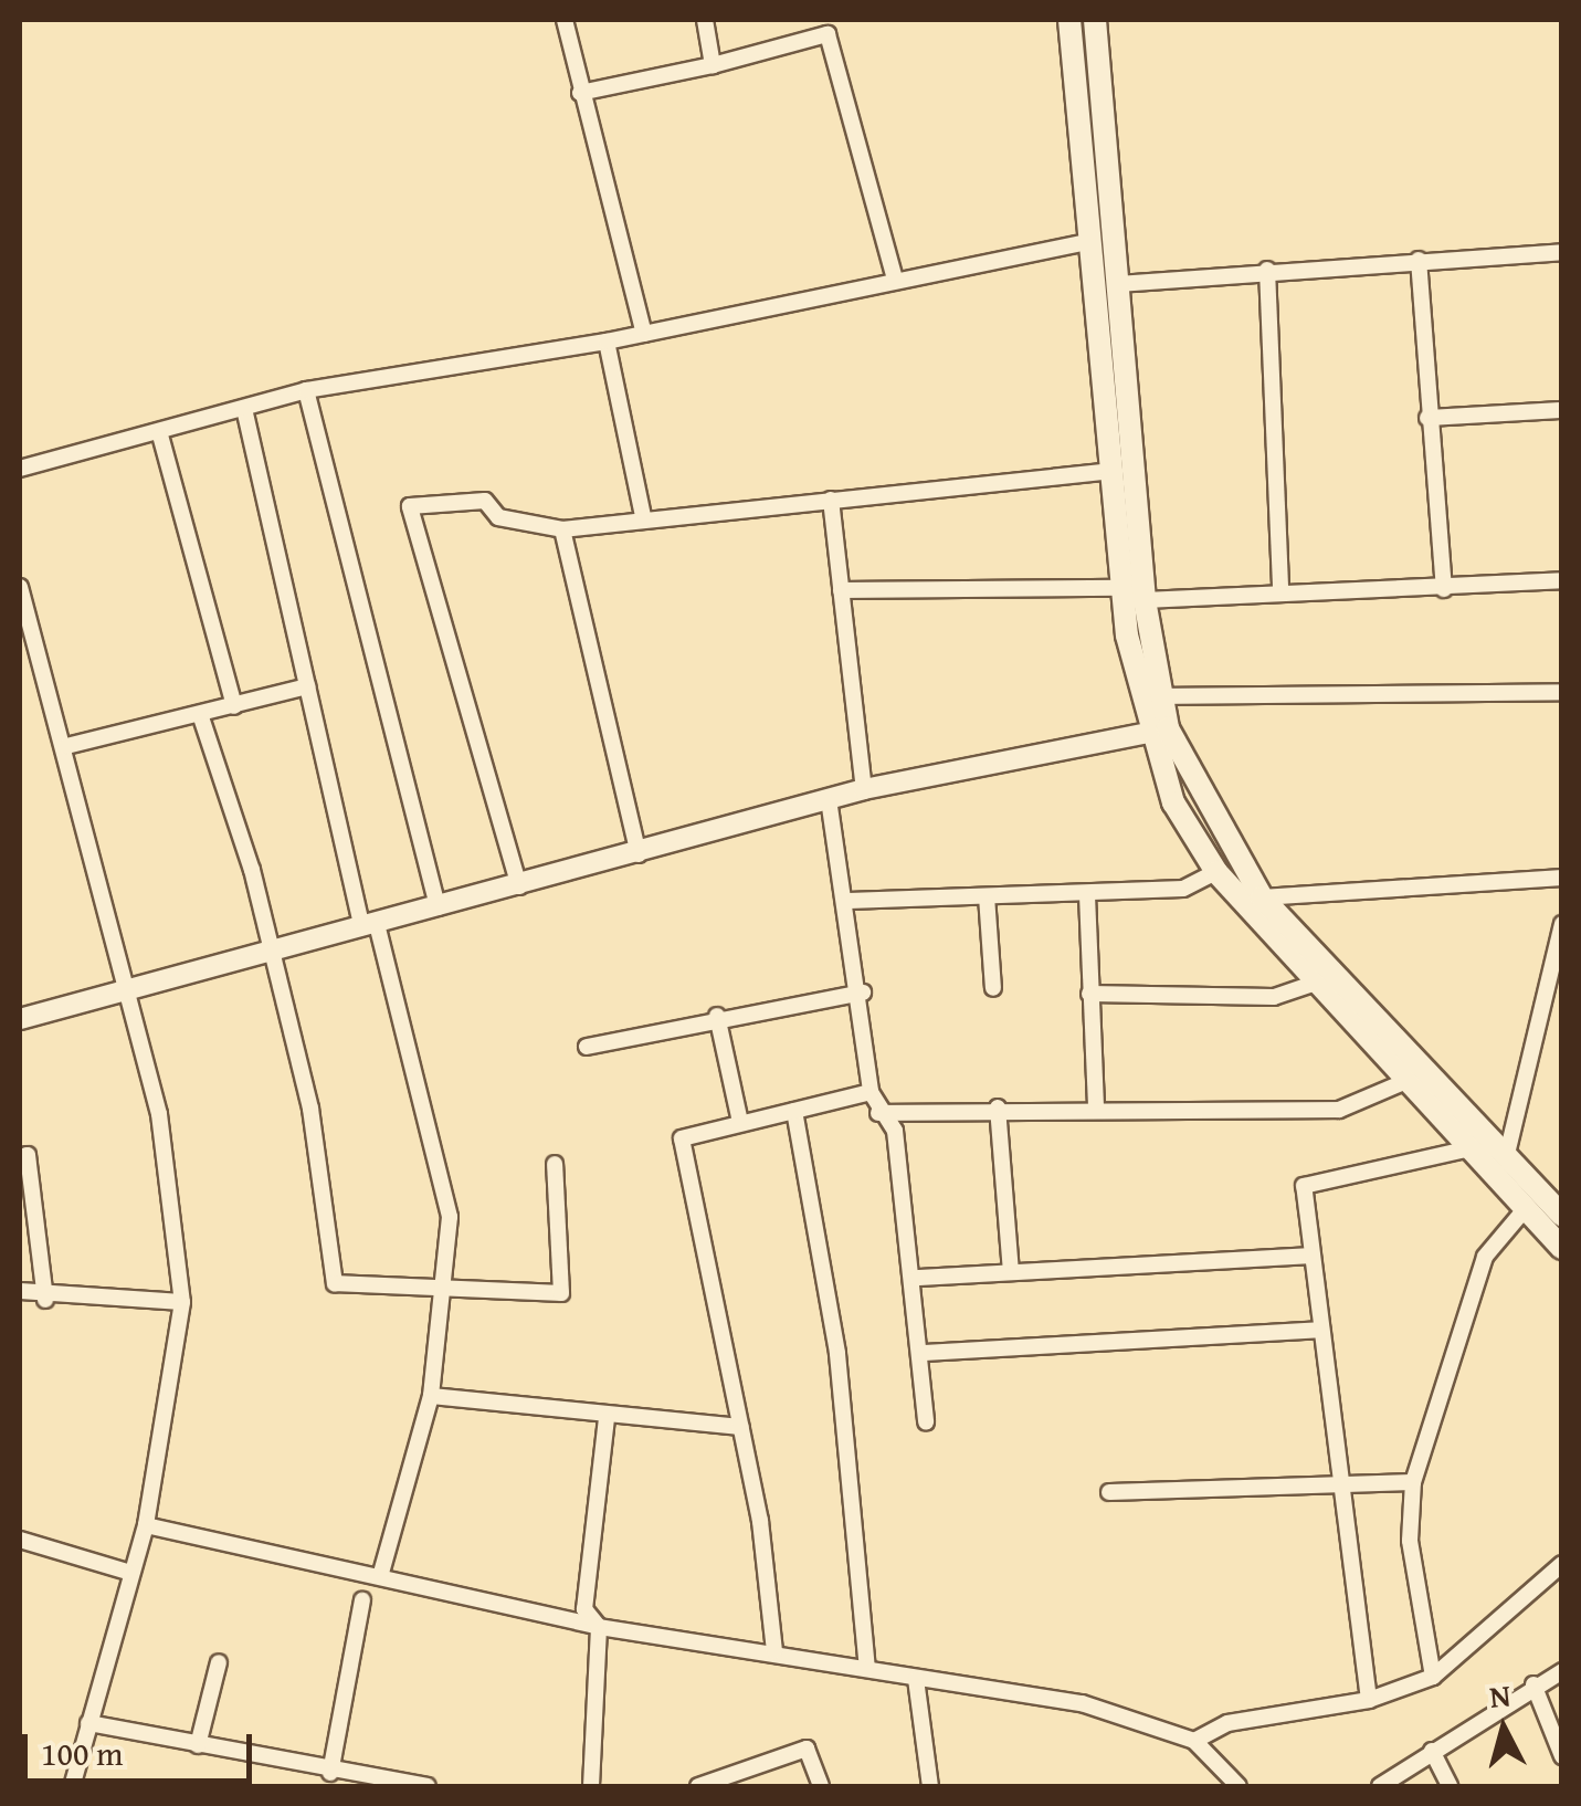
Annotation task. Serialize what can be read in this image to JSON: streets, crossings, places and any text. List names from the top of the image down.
{
  "scale_bar": "100 m",
  "north": "top"
}
